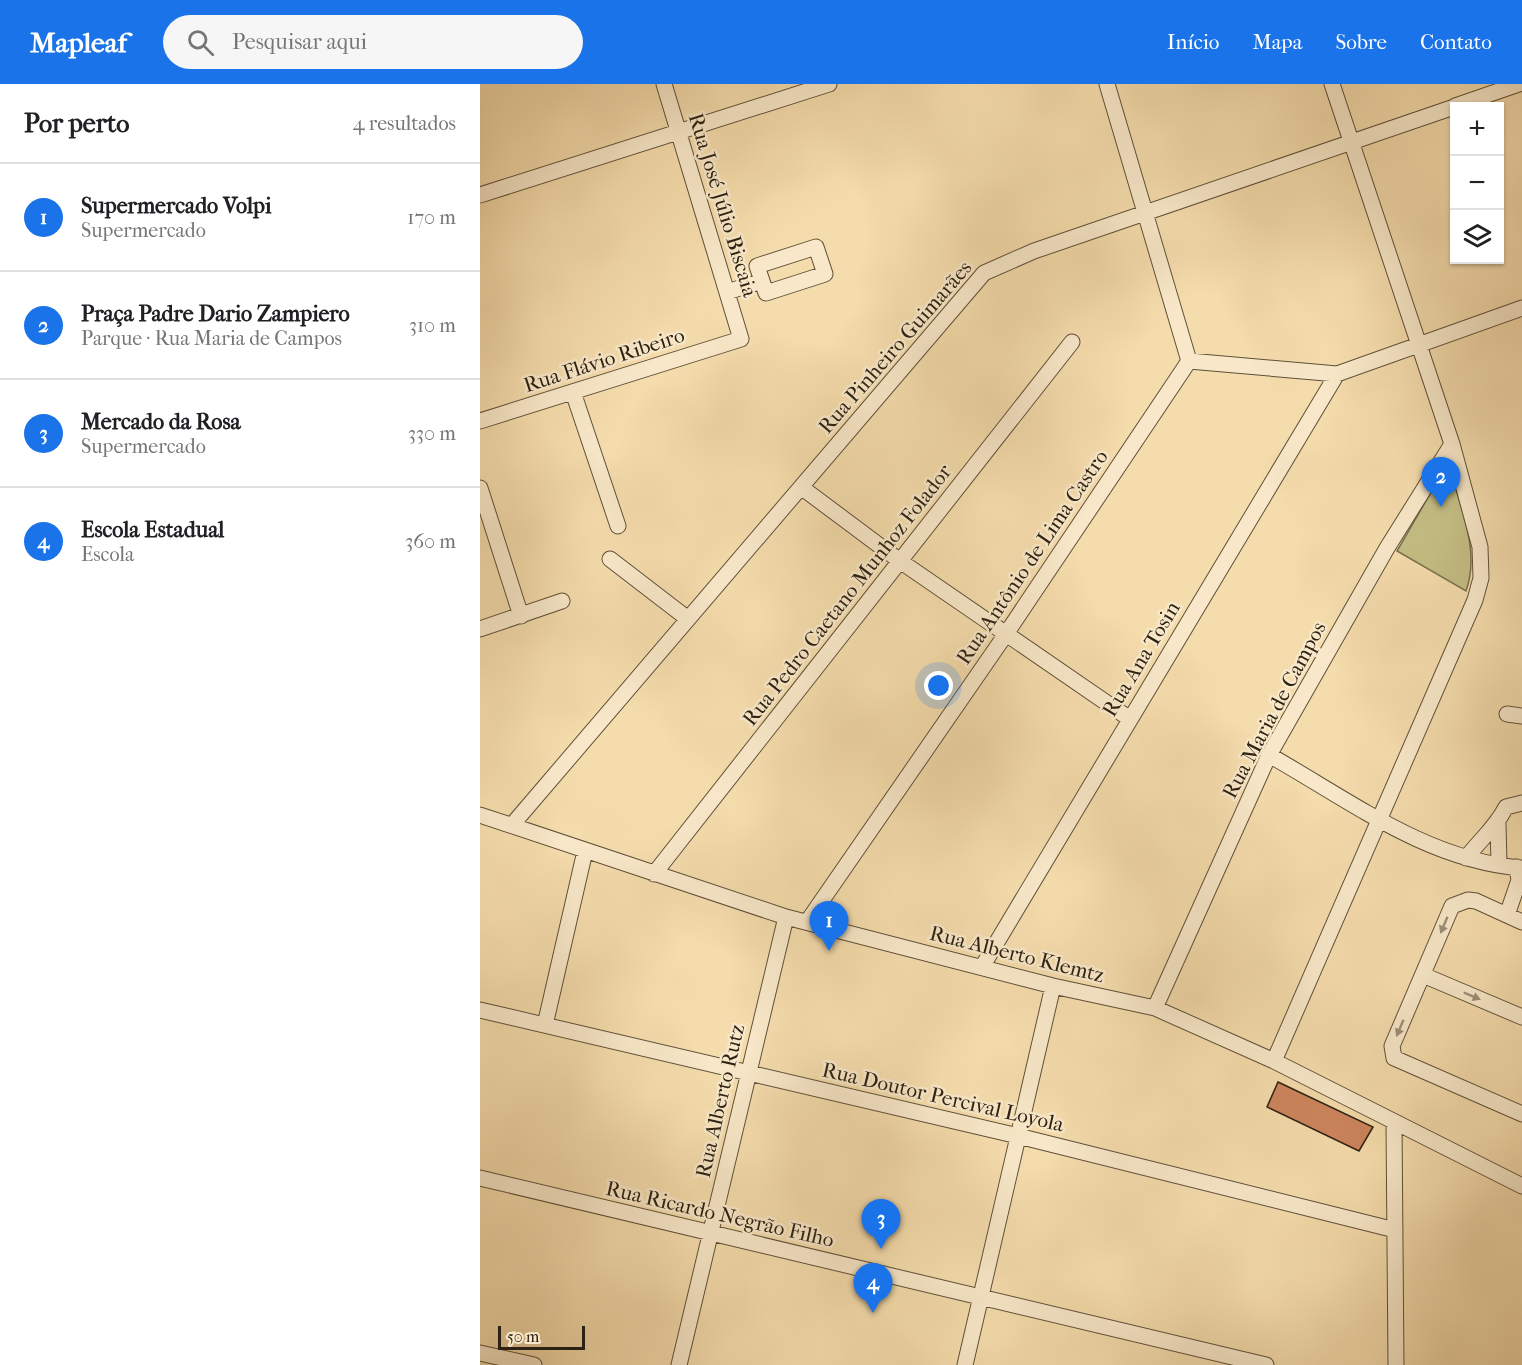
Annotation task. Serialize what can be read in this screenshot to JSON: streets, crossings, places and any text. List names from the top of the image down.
{
  "streets": {
    "street": [
      "Rua José Júlio Biscaia",
      "Rua Pinheiro Guimarães",
      "Rua Flávio Ribeiro",
      "Rua Antônio de Lima Castro",
      "Rua Pedro Caetano Munhoz Folador",
      "Rua Ana Tosin",
      "Rua Maria de Campos",
      "Rua Alberto Klemtz",
      "Rua Doutor Percival Loyola",
      "Rua Alberto Rutz",
      "Rua Ricardo Negrão Filho"
    ]
  },
  "crossings": [
    ["Rua José Júlio Biscaia", "Rua Flávio Ribeiro"],
    ["Rua Pinheiro Guimarães", "Rua Alberto Klemtz"],
    ["Rua Antônio de Lima Castro", "Rua Alberto Klemtz"],
    ["Rua Pedro Caetano Munhoz Folador", "Rua Alberto Klemtz"],
    ["Rua Ana Tosin", "Rua Alberto Klemtz"],
    ["Rua Maria de Campos", "Rua Alberto Klemtz"],
    ["Rua Alberto Klemtz", "Rua Alberto Rutz"],
    ["Rua Doutor Percival Loyola", "Rua Alberto Rutz"],
    ["Rua Alberto Rutz", "Rua Ricardo Negrão Filho"]
  ],
  "scale_bar": "50 m",
  "page": {
    "header": "Mapleaf",
    "search": "Pesquisar aqui",
    "nav": [
      "Início",
      "Mapa",
      "Sobre",
      "Contato"
    ],
    "heading": ["Por perto", "4 resultados"],
    "map_buttons": ["+", "−"],
    "list": [
      {
        "mark": "1",
        "name": "Supermercado Volpi",
        "note": "Supermercado",
        "value": "170 m"
      },
      {
        "mark": "2",
        "name": "Praça Padre Dario Zampiero",
        "note": "Parque · Rua Maria de Campos",
        "value": "310 m"
      },
      {
        "mark": "3",
        "name": "Mercado da Rosa",
        "note": "Supermercado",
        "value": "330 m"
      },
      {
        "mark": "4",
        "name": "Escola Estadual",
        "note": "Escola",
        "value": "360 m"
      }
    ],
    "pins": [
      "2",
      "1",
      "3",
      "4"
    ],
    "scale": "50 m"
  }
}
